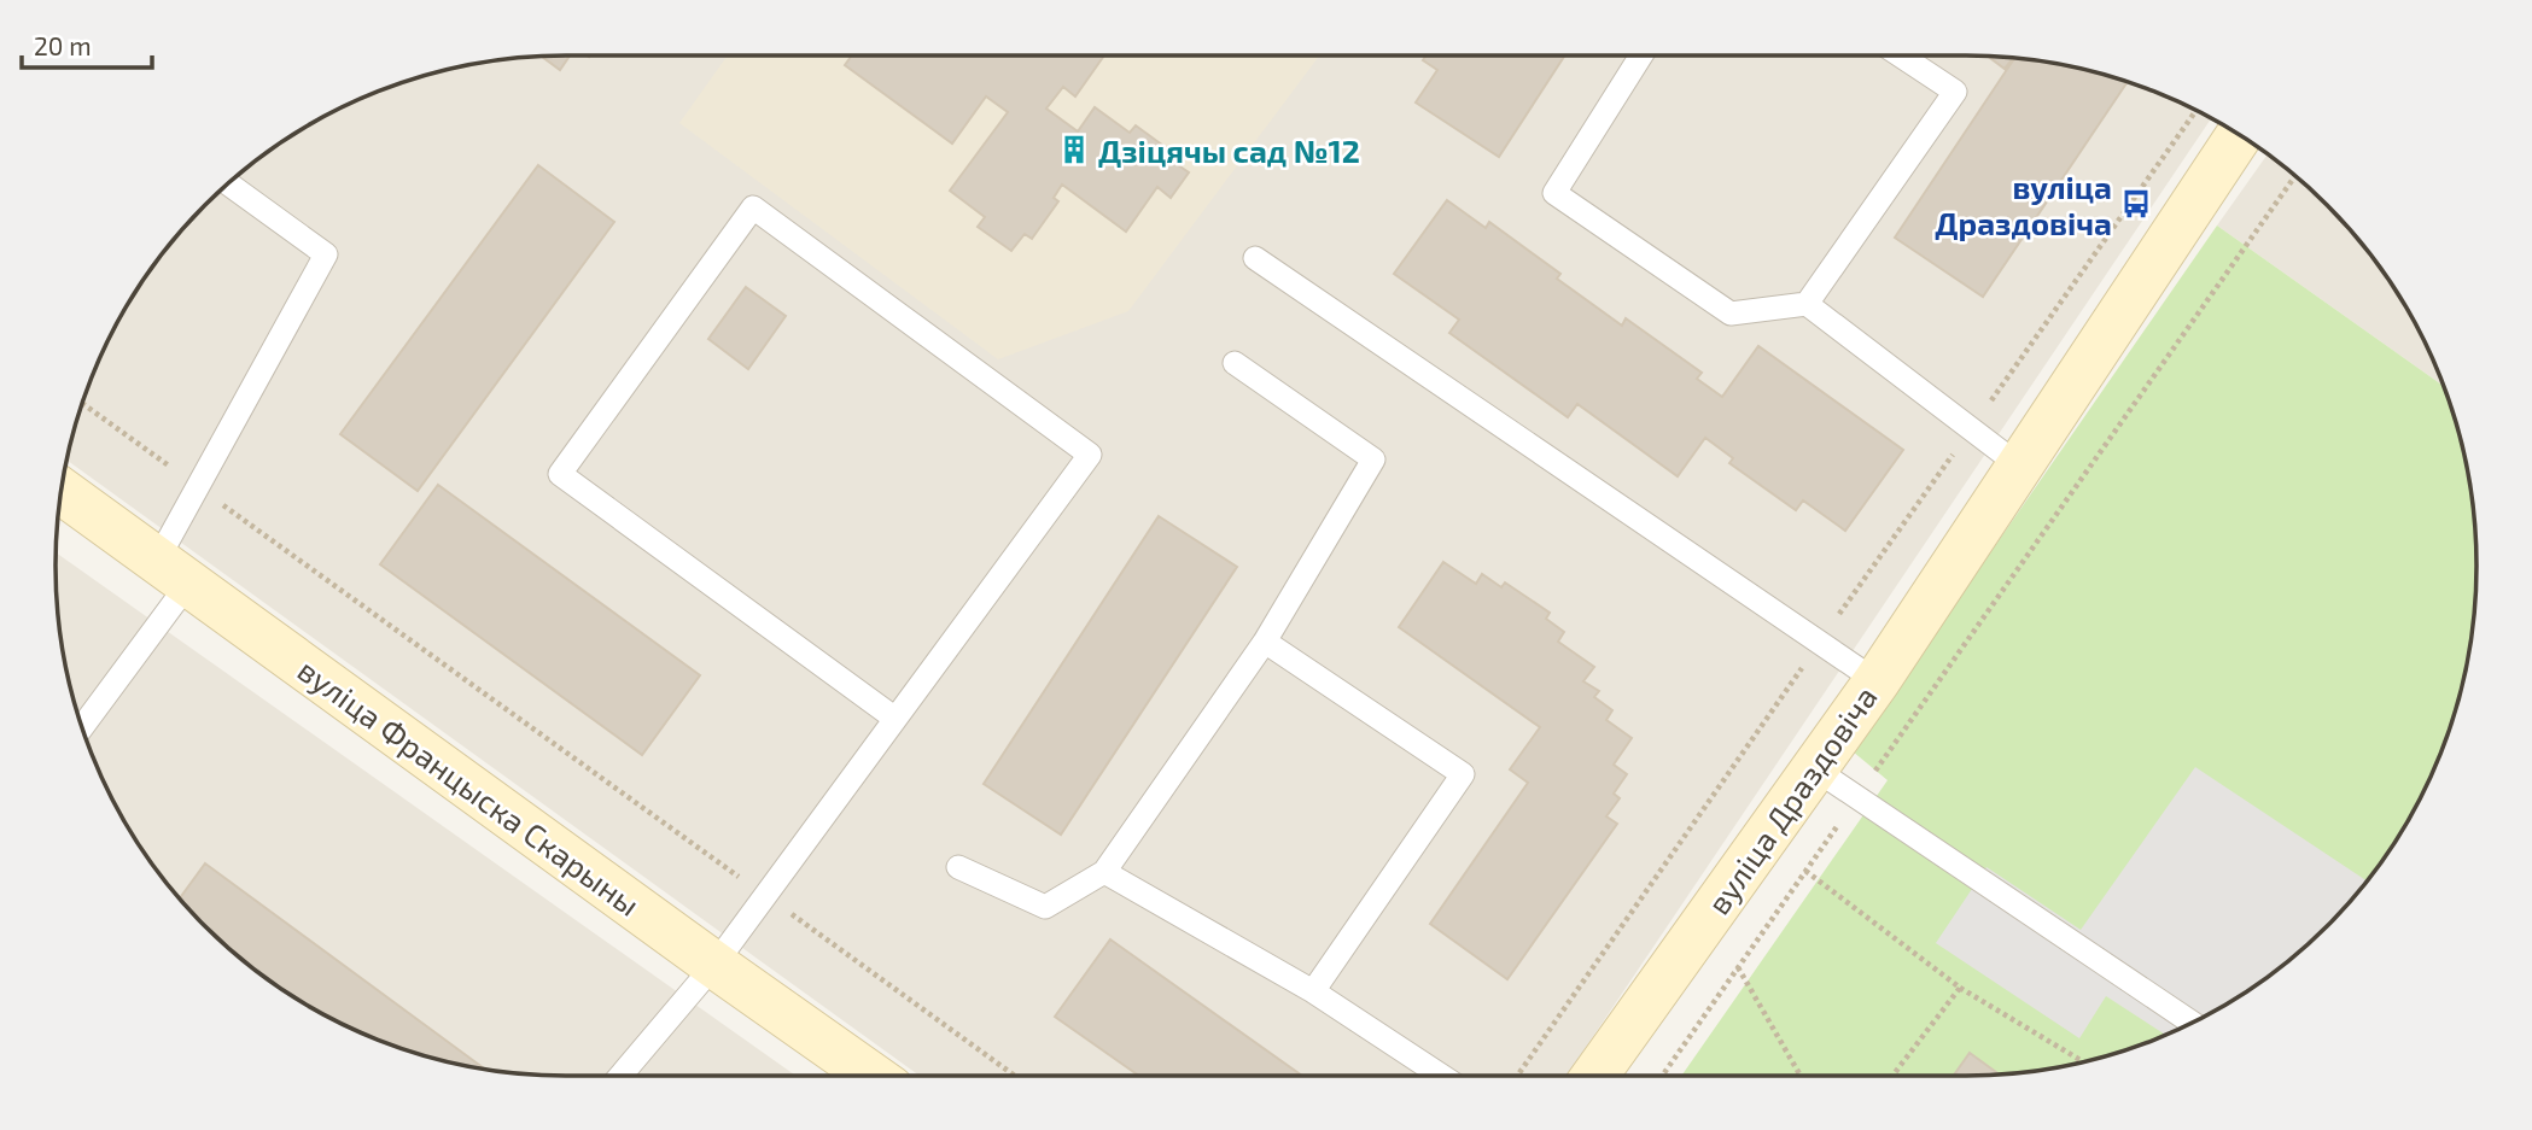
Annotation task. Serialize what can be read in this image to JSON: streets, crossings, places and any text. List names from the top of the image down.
{
  "streets": {
    "street": ["вуліца Францыска Скарыны", "вуліца Драздовіча"]
  },
  "places": {
    "building": ["Дзіцячы сад №12"],
    "bus stop": ["вуліца Драздовіча"]
  },
  "scale_bar": "20 m"
}
